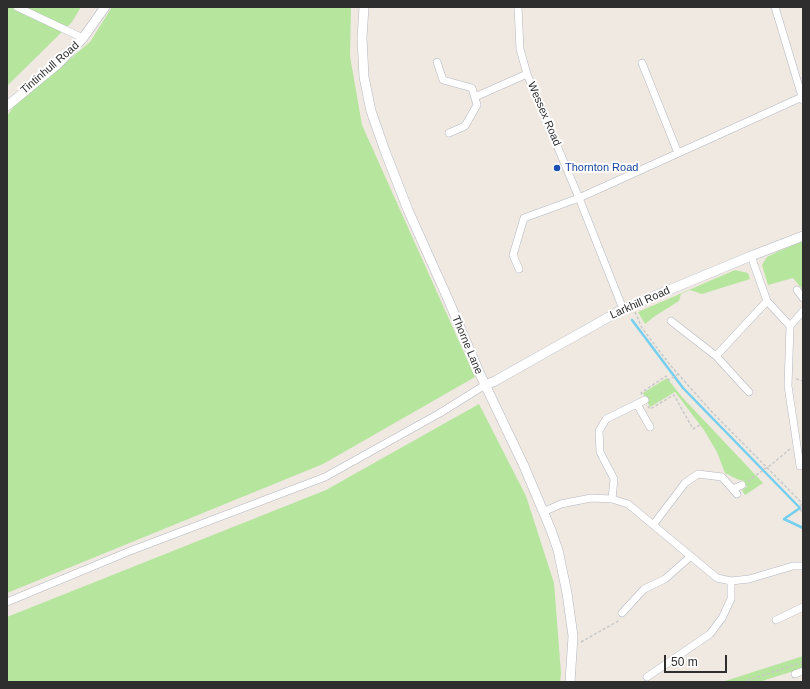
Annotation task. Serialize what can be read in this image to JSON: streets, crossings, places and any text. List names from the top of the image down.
{
  "streets": {
    "street": [
      "Tintinhull Road",
      "Wessex Road",
      "Larkhill Road",
      "Thorne Lane"
    ]
  },
  "crossings": [
    ["Wessex Road", "Larkhill Road"],
    ["Larkhill Road", "Thorne Lane"]
  ],
  "places": ["Thornton Road"],
  "scale_bar": "50 m"
}
